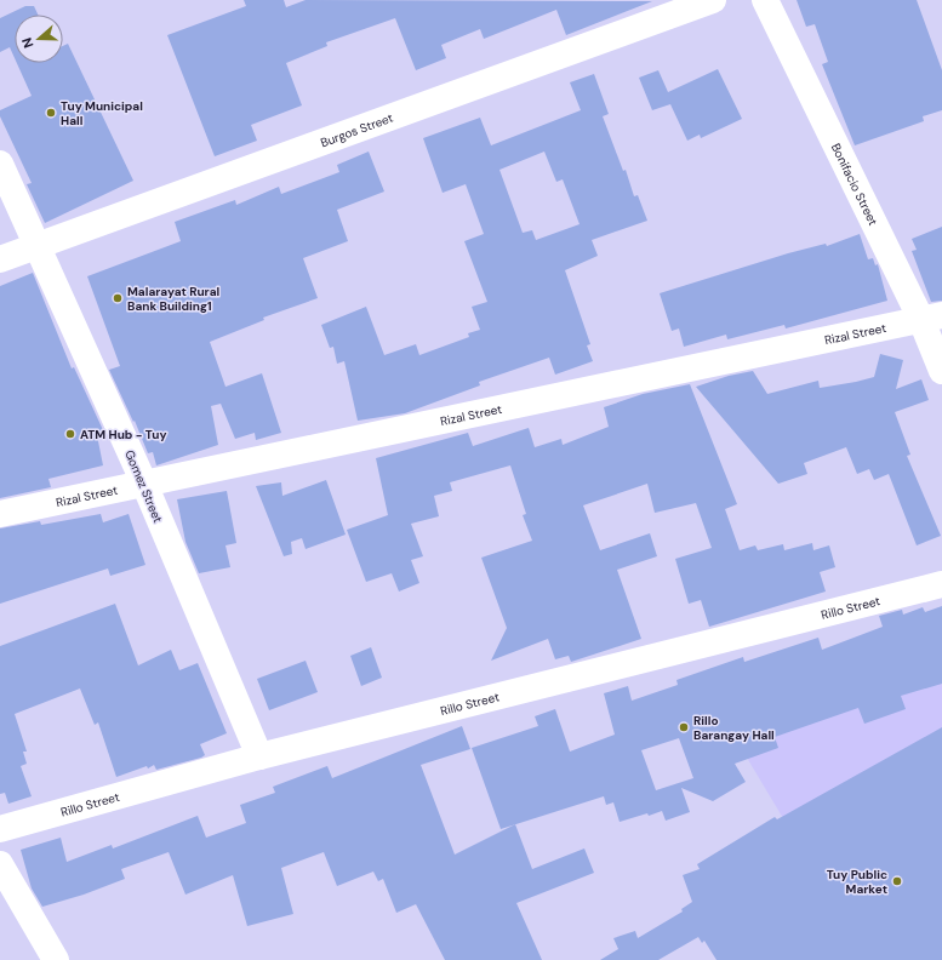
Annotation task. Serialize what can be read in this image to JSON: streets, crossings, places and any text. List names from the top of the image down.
{
  "streets": {
    "street": [
      "Burgos Street",
      "Bonifacio Street",
      "Rizal Street",
      "Gomez Street",
      "Rillo Street"
    ]
  },
  "crossings": [
    ["Burgos Street", "Gomez Street"],
    ["Bonifacio Street", "Rizal Street"],
    ["Rizal Street", "Gomez Street"],
    ["Gomez Street", "Rillo Street"]
  ],
  "places": [
    "Tuy Municipal Hall",
    "Malarayat Rural Bank Building1",
    "ATM Hub - Tuy",
    "Rillo Barangay Hall",
    "Tuy Public Market"
  ],
  "north": "left"
}
